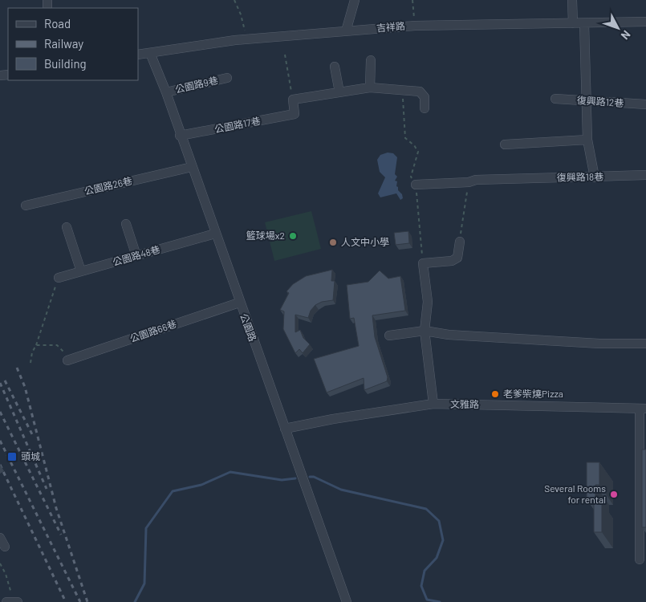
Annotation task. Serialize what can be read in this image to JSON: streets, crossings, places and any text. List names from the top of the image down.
{
  "streets": {
    "street": [
      "吉祥路",
      "公園路9巷",
      "復興路12巷",
      "公園路17巷",
      "復興路18巷",
      "公園路26巷",
      "公園路48巷",
      "公園路",
      "公園路66巷",
      "文雅路"
    ]
  },
  "crossings": [
    ["吉祥路", "公園路"],
    ["公園路9巷", "公園路"],
    ["公園路17巷", "公園路"],
    ["公園路26巷", "公園路"],
    ["公園路48巷", "公園路"],
    ["公園路", "公園路66巷"],
    ["公園路", "文雅路"]
  ],
  "places": {
    "other": [
      "籃球場x2",
      "人文中小學",
      "老爹柴燒Pizza",
      "Several Rooms for rental"
    ],
    "transit": ["頭城"]
  },
  "legend": ["Road", "Railway", "Building"],
  "north": "bottom right"
}
